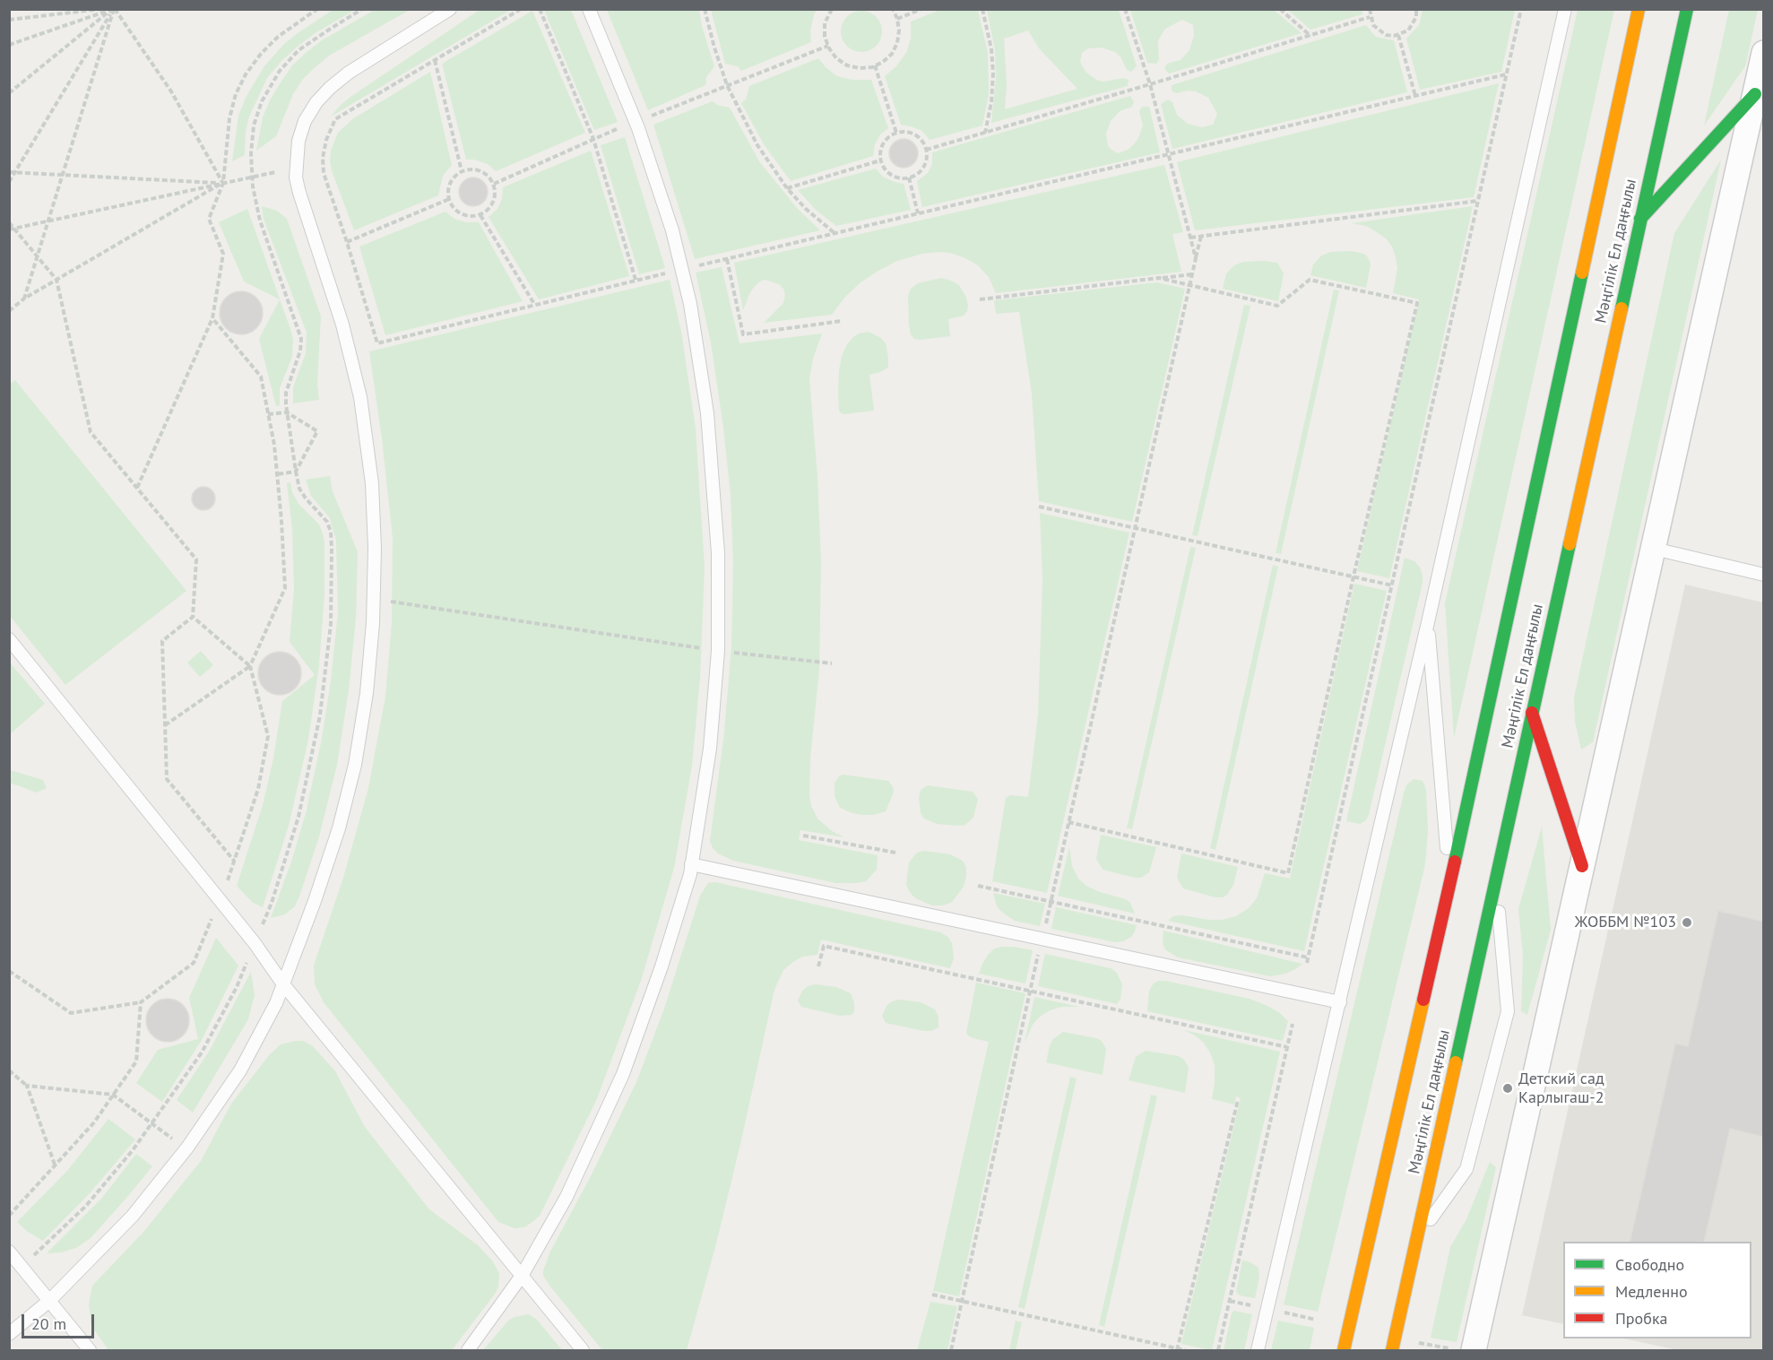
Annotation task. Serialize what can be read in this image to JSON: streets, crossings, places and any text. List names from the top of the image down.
{
  "streets": {
    "main road": ["Мәңгілік Ел даңғылы"]
  },
  "places": ["ЖОББМ №103", "Детский сад Карлыгаш-2"],
  "legend": ["Свободно", "Медленно", "Пробка"],
  "scale_bar": "20 m"
}
